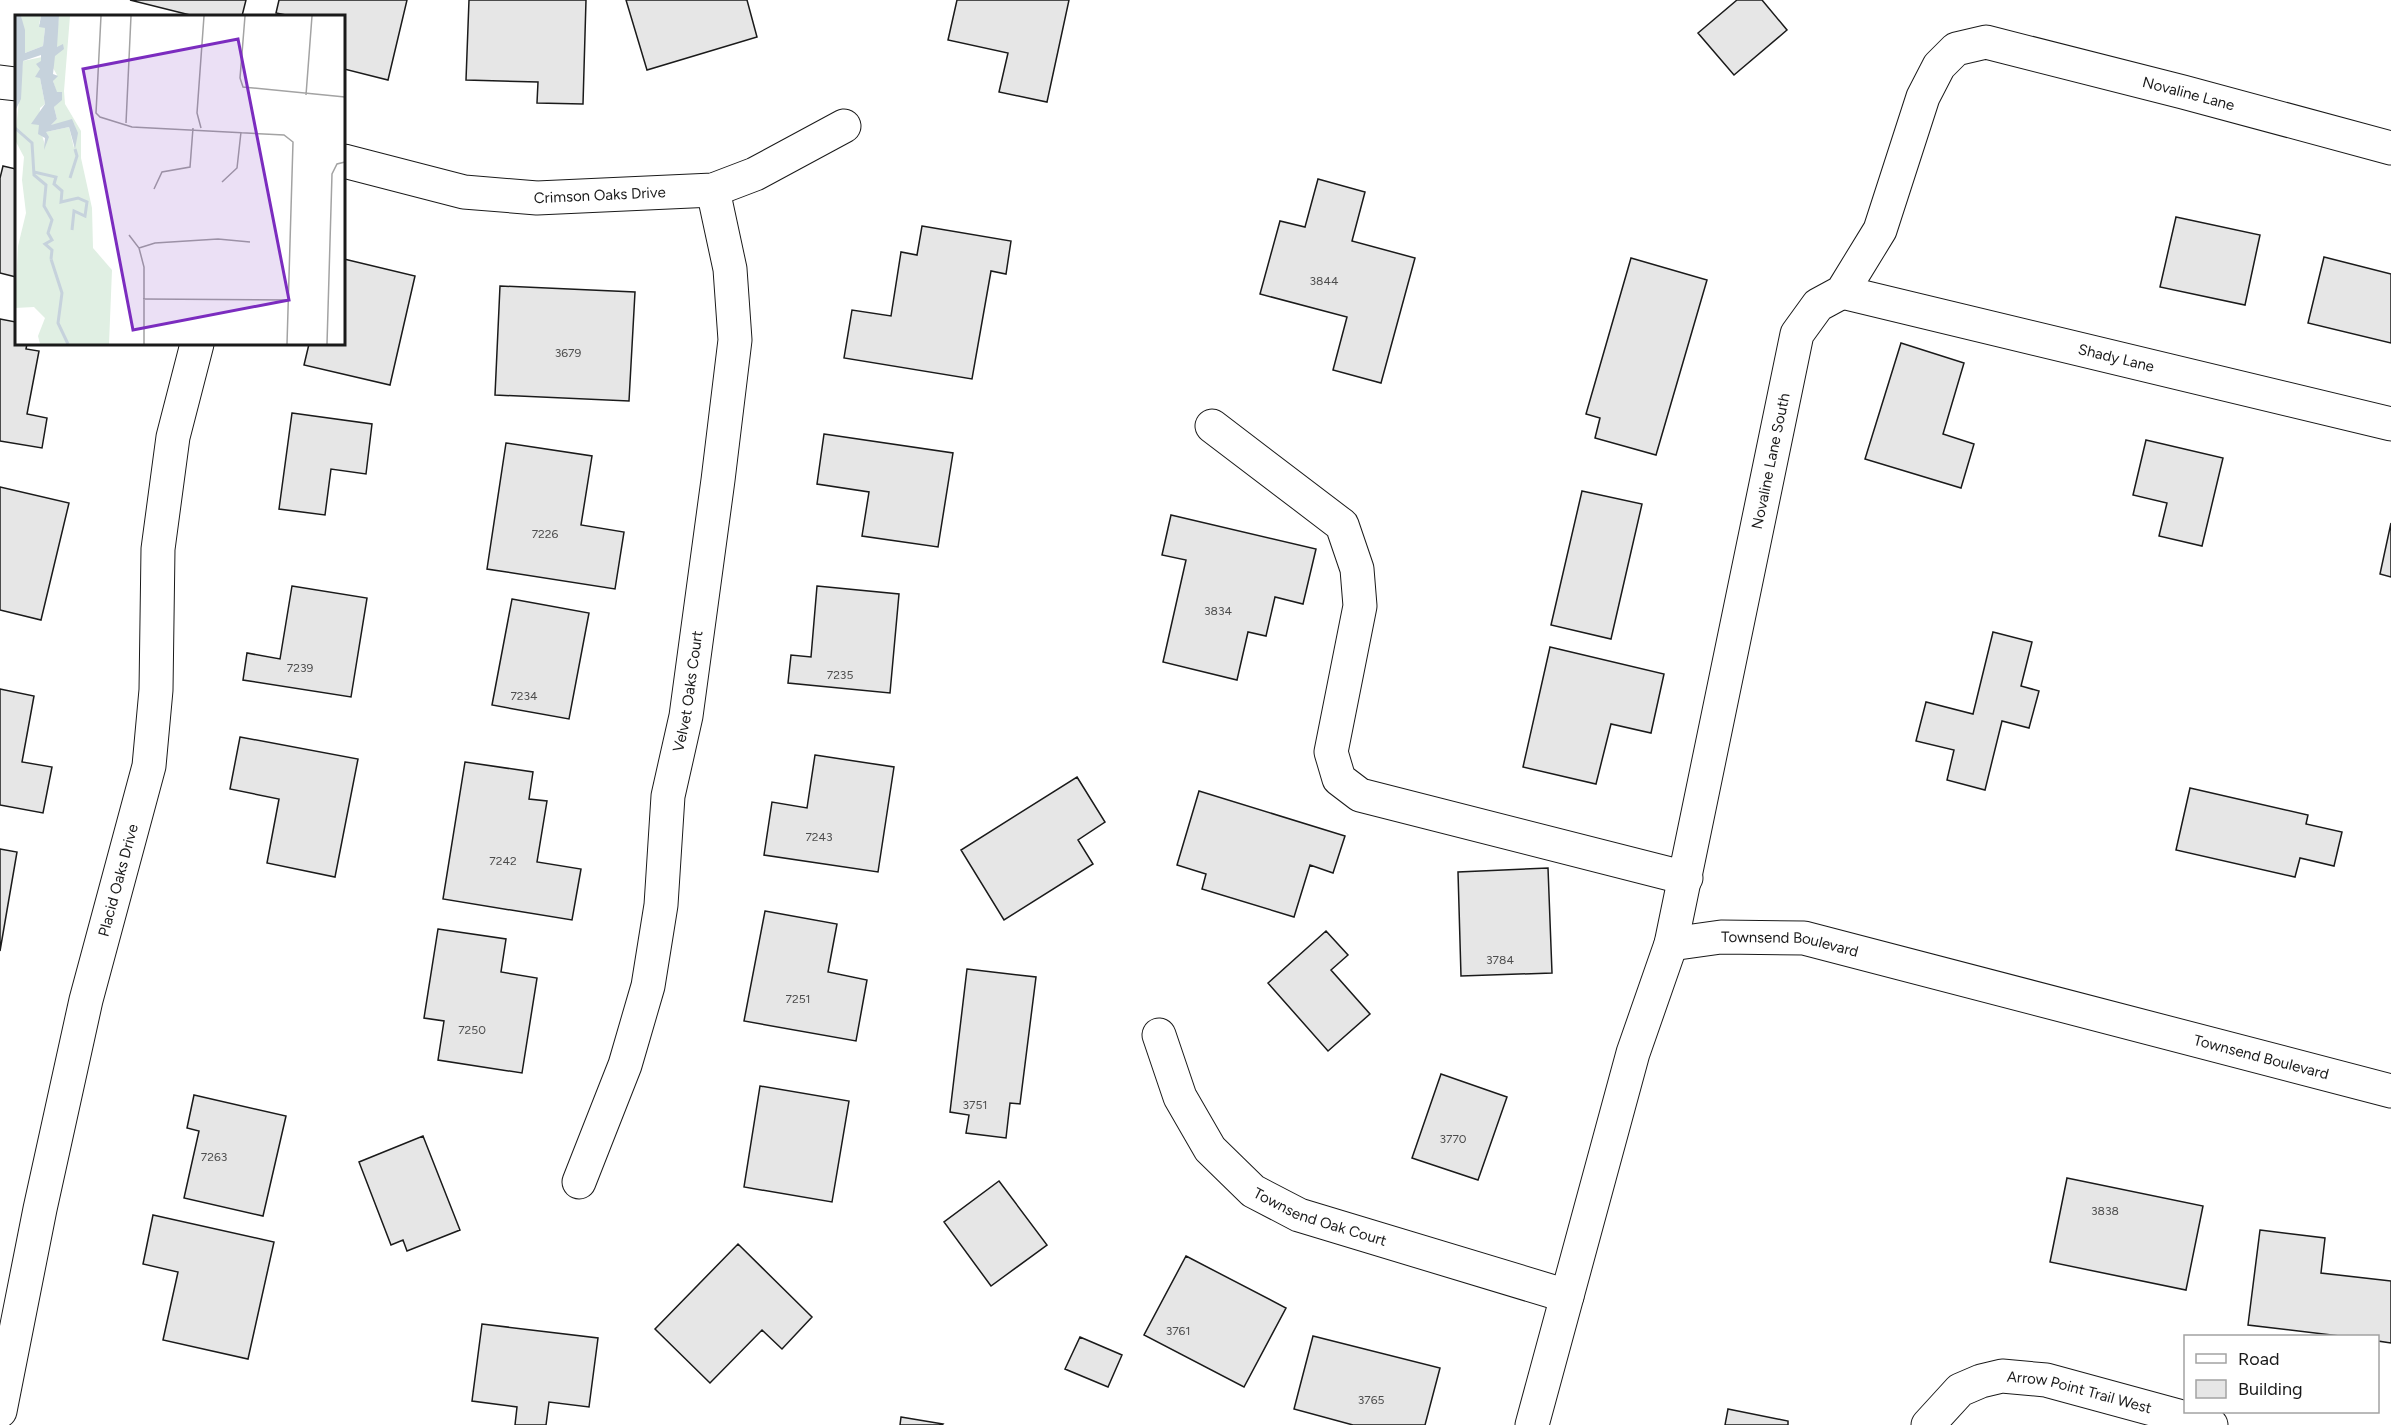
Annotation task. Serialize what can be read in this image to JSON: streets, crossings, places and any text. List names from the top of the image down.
{
  "streets": {
    "street": [
      "Novaline Lane",
      "Crimson Oaks Drive",
      "Shady Lane",
      "Novaline Lane South",
      "Velvet Oaks Court",
      "Placid Oaks Drive",
      "Townsend Boulevard",
      "Townsend Oak Court",
      "Arrow Point Trail West"
    ]
  },
  "crossings": [
    ["Novaline Lane", "Novaline Lane South"],
    ["Crimson Oaks Drive", "Velvet Oaks Court"],
    ["Shady Lane", "Novaline Lane South"],
    ["Novaline Lane South", "Townsend Boulevard"]
  ],
  "house_numbers": [
    "3844",
    "3679",
    "7226",
    "3834",
    "7239",
    "7235",
    "7234",
    "7243",
    "7242",
    "3784",
    "7251",
    "7250",
    "3751",
    "3770",
    "7263",
    "3838",
    "3761",
    "3765"
  ],
  "legend": ["Road", "Building"]
}
